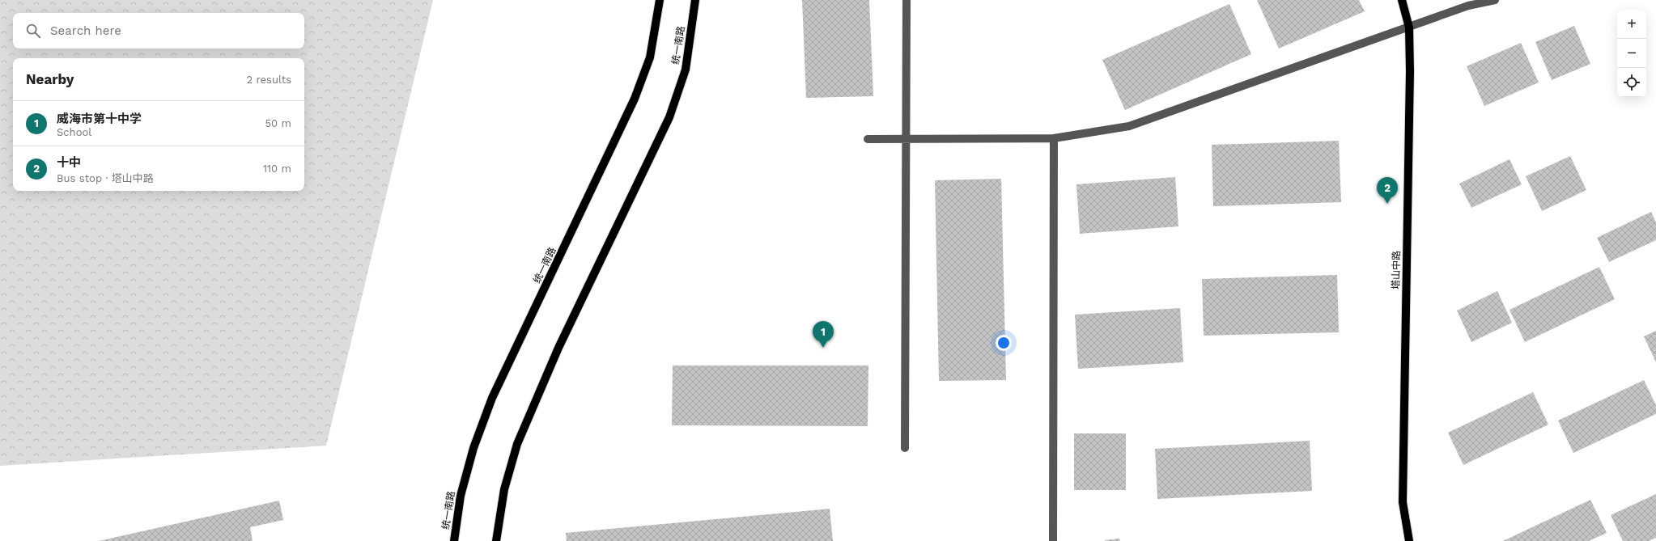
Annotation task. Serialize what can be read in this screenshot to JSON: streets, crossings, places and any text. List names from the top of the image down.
{
  "streets": {
    "main road": ["统一南路", "塔山中路"]
  },
  "page": {
    "map_buttons": ["+", "−"],
    "search": "Search here",
    "heading": ["Nearby", "2 results"],
    "list": [
      {
        "mark": "1",
        "name": "威海市第十中学",
        "note": "School",
        "value": "50 m"
      },
      {
        "mark": "2",
        "name": "十中",
        "note": "Bus stop · 塔山中路",
        "value": "110 m"
      }
    ],
    "pins": ["2", "1"]
  }
}
